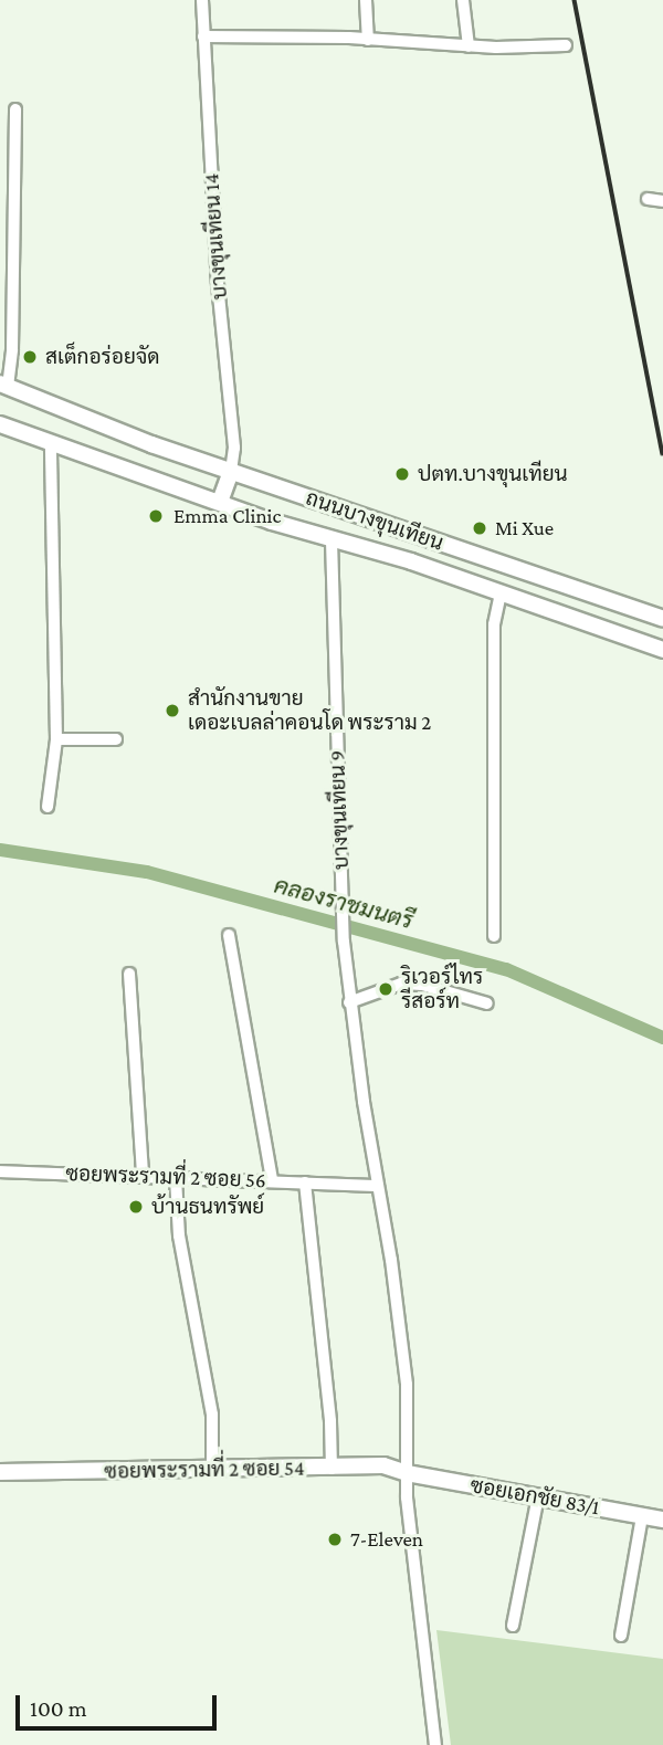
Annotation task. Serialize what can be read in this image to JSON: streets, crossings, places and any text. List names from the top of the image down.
{
  "streets": {
    "main road": ["ถนนบางขุนเทียน", "ซอยพระรามที่ 2 ซอย 54", "ซอยเอกชัย 83/1"],
    "street": ["บางขุนเทียน 14", "บางขุนเทียน 9", "ซอยพระรามที่ 2 ซอย 56"]
  },
  "crossings": [
    ["บางขุนเทียน 14", "ถนนบางขุนเทียน"],
    ["ถนนบางขุนเทียน", "บางขุนเทียน 9"],
    ["บางขุนเทียน 9", "ซอยพระรามที่ 2 ซอย 56"],
    ["บางขุนเทียน 9", "ซอยพระรามที่ 2 ซอย 54"],
    ["บางขุนเทียน 9", "ซอยเอกชัย 83/1"],
    ["ซอยพระรามที่ 2 ซอย 54", "ซอยเอกชัย 83/1"]
  ],
  "water": ["คลองราชมนตรี"],
  "places": [
    "สเต็กอร่อยจัด",
    "ปตท.บางขุนเทียน",
    "Emma Clinic",
    "Mi Xue",
    "สำนักงานขาย เดอะเบลล่าคอนโด พระราม 2",
    "ริเวอร์ไทร รีสอร์ท",
    "บ้านธนทรัพย์",
    "7-Eleven"
  ],
  "scale_bar": "100 m"
}
